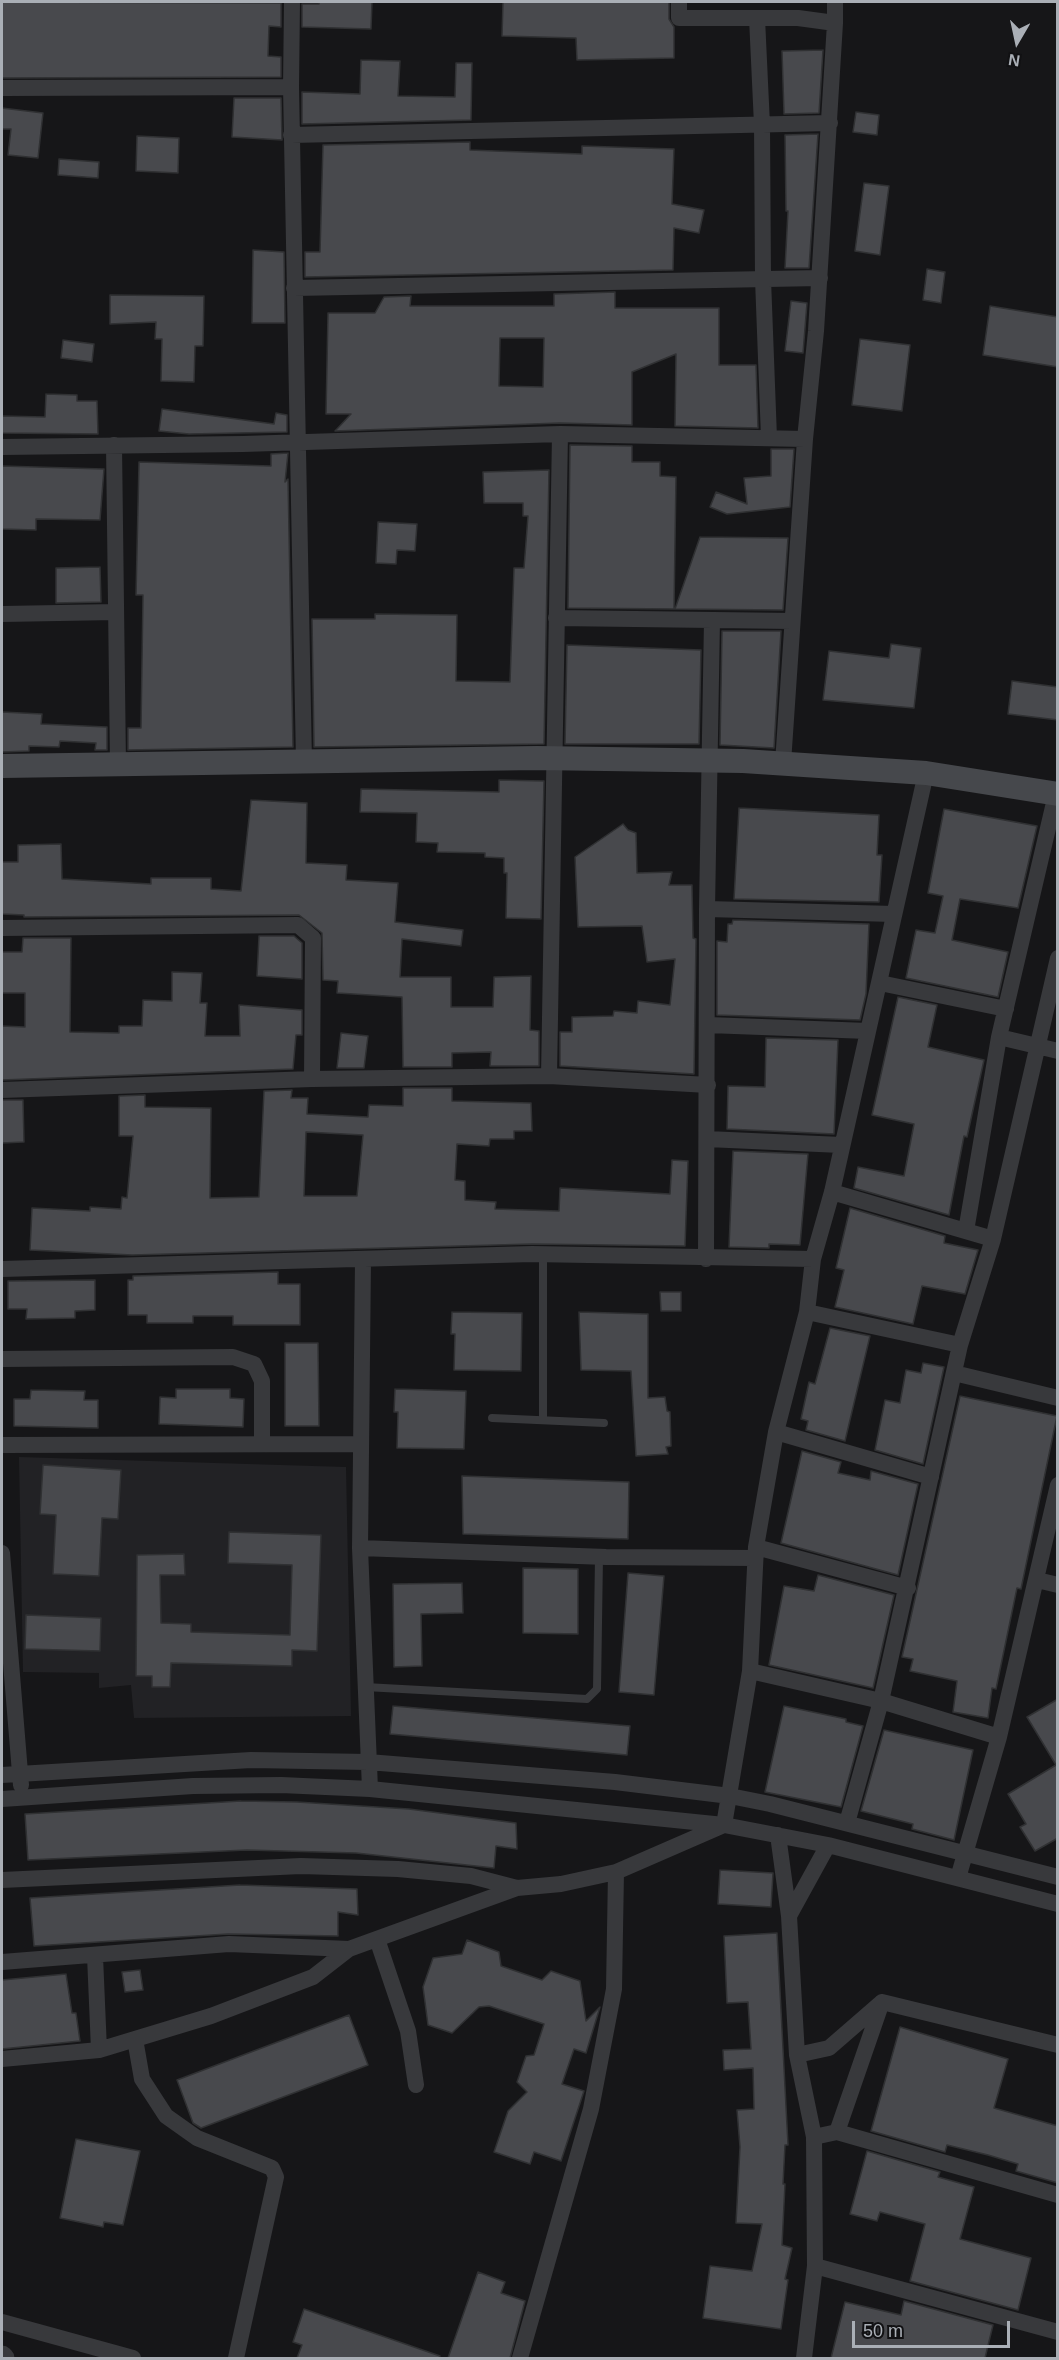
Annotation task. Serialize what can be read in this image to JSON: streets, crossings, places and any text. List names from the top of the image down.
{
  "scale_bar": "50 m",
  "north": "bottom"
}
